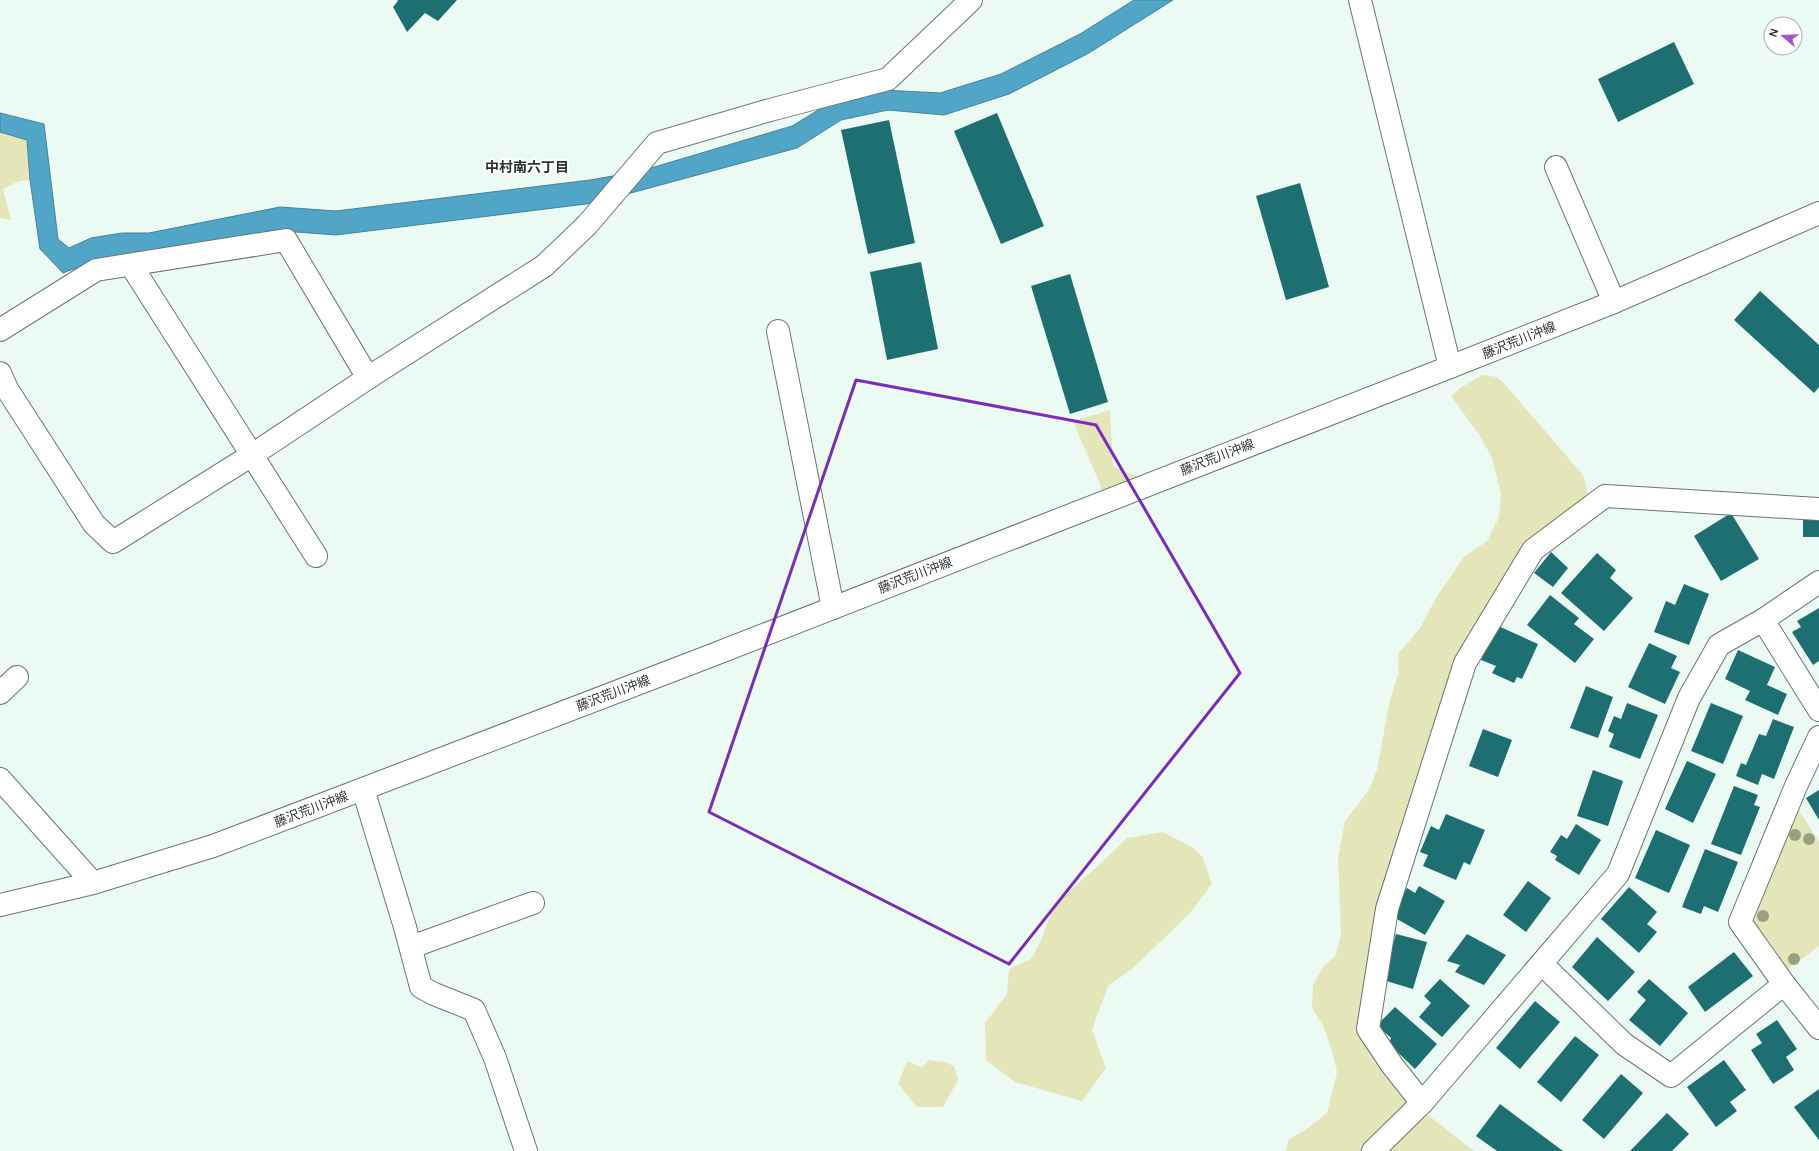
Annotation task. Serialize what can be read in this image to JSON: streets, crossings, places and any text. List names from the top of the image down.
{
  "streets": {
    "street": ["藤沢荒川沖線"]
  },
  "districts": ["中村南六丁目"],
  "north": "left"
}
